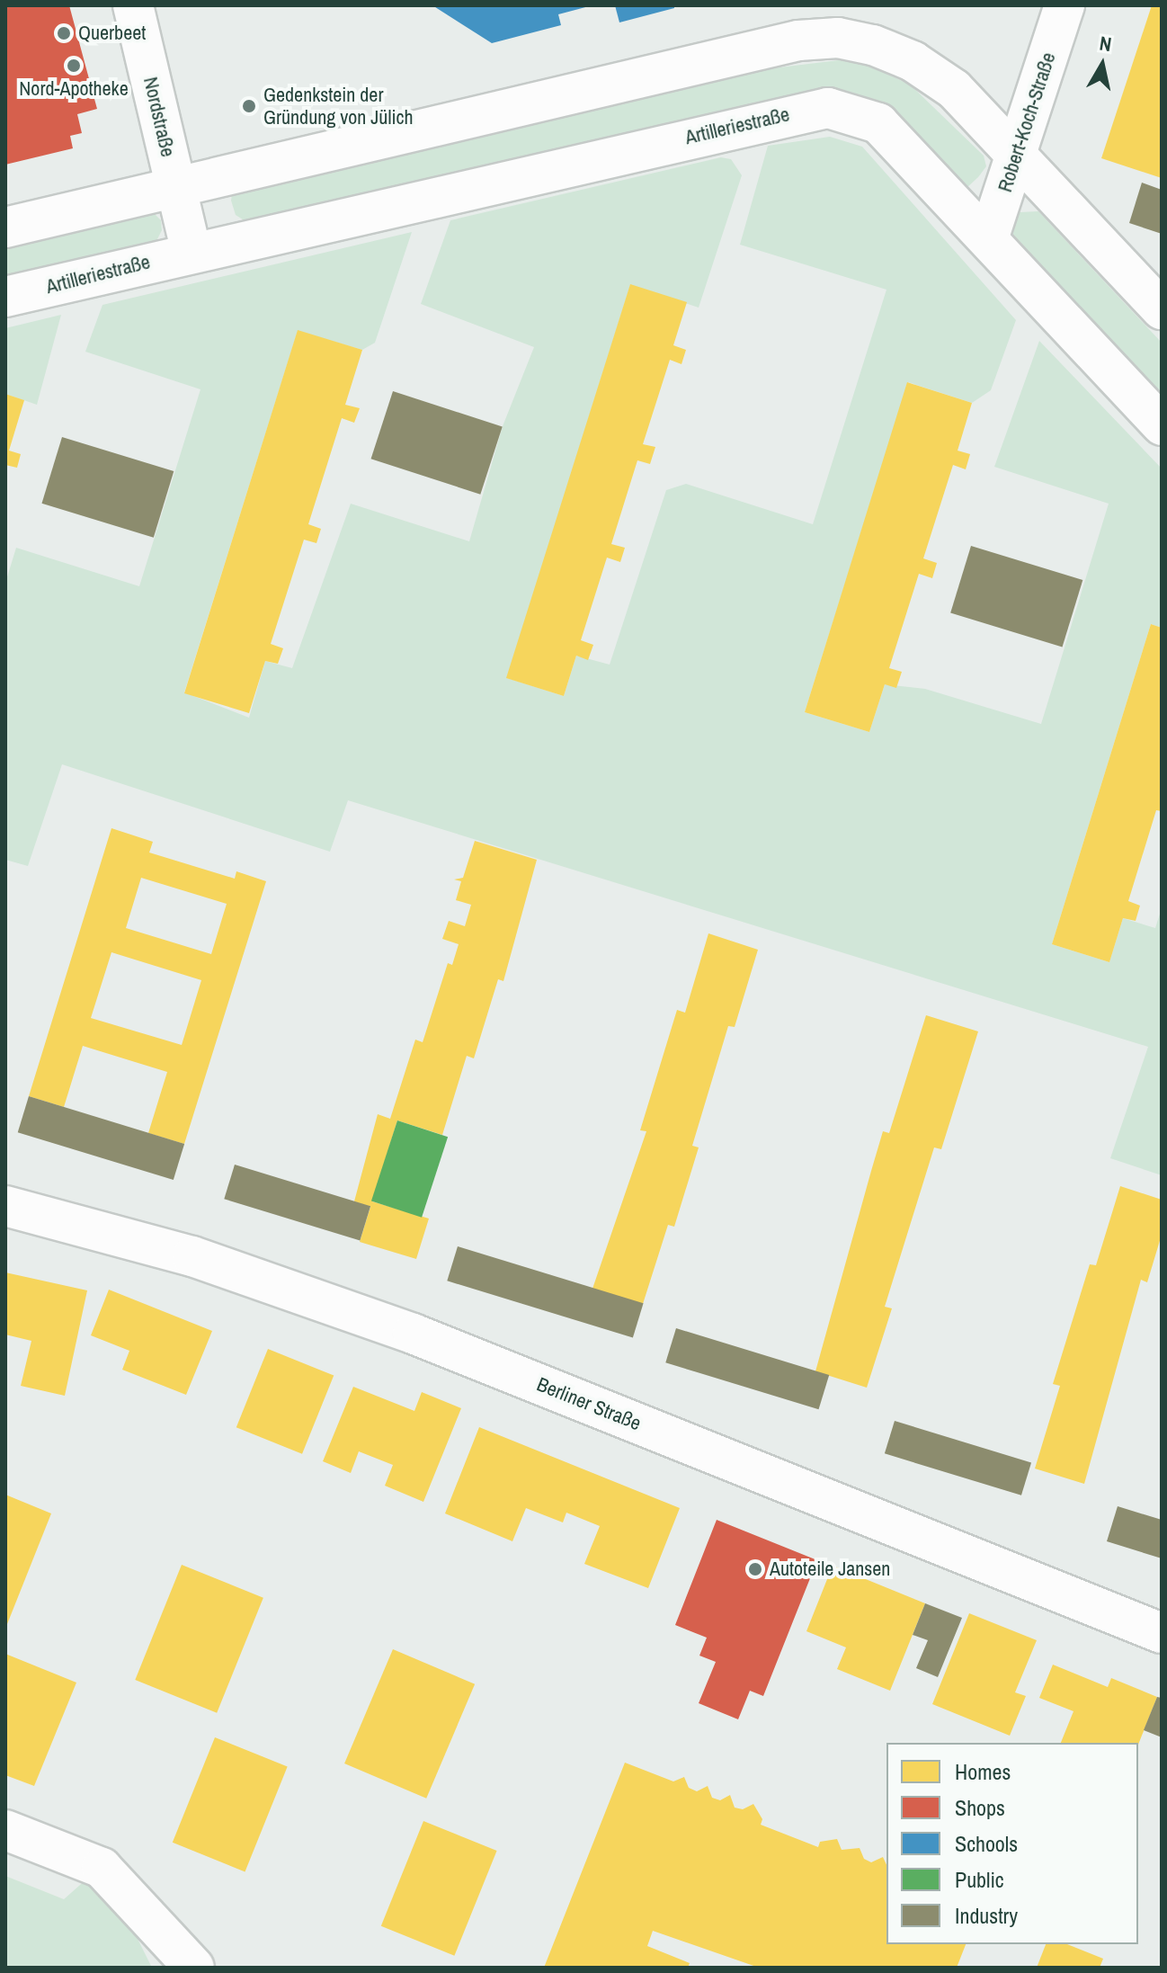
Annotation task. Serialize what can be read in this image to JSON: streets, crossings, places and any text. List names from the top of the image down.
{
  "streets": {
    "street": [
      "Nordstraße",
      "Robert-Koch-Straße",
      "Artilleriestraße",
      "Berliner Straße"
    ]
  },
  "crossings": [
    ["Robert-Koch-Straße", "Artilleriestraße"]
  ],
  "places": [
    "Querbeet",
    "Nord-Apotheke",
    "Gedenkstein der Gründung von Jülich",
    "Autoteile Jansen"
  ],
  "legend": [
    "Homes",
    "Shops",
    "Schools",
    "Public",
    "Industry"
  ],
  "north": "top"
}
